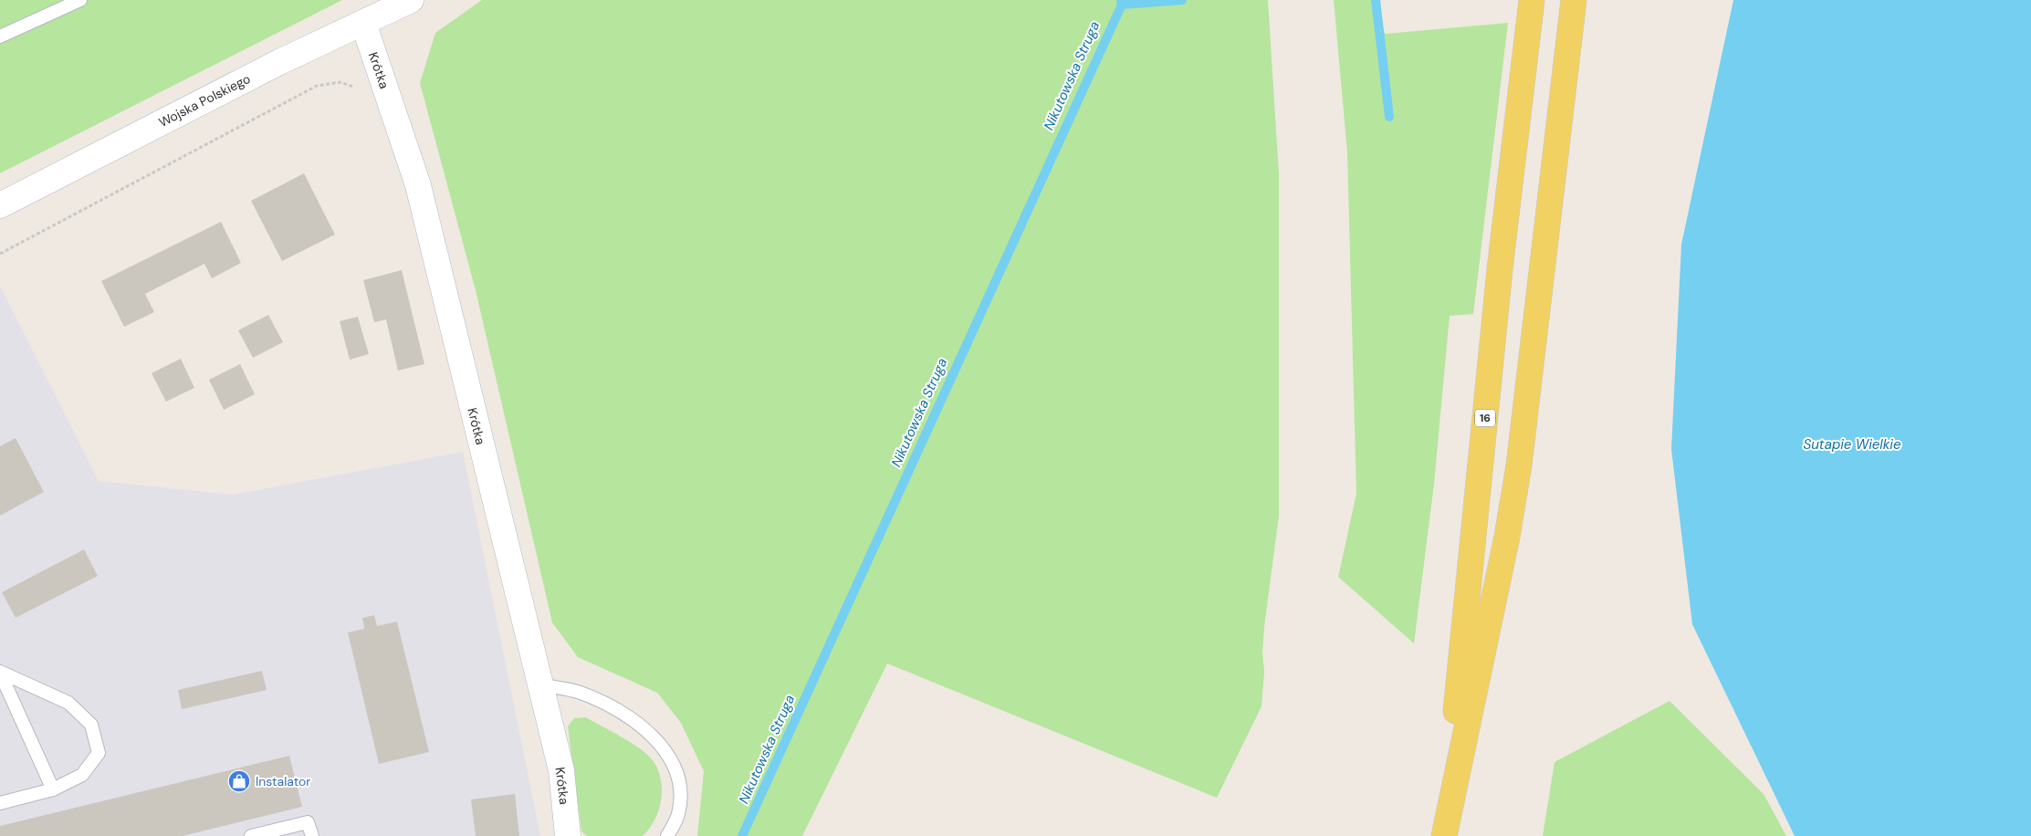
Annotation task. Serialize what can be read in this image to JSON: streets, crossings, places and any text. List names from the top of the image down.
{
  "streets": {
    "main road": ["16"],
    "street": ["Krótka", "Wojska Polskiego"]
  },
  "crossings": [
    ["Krótka", "Wojska Polskiego"]
  ],
  "water": ["Nikutowska Struga", "Sutapie Wielkie"],
  "places": {
    "shop": ["Instalator"]
  }
}
